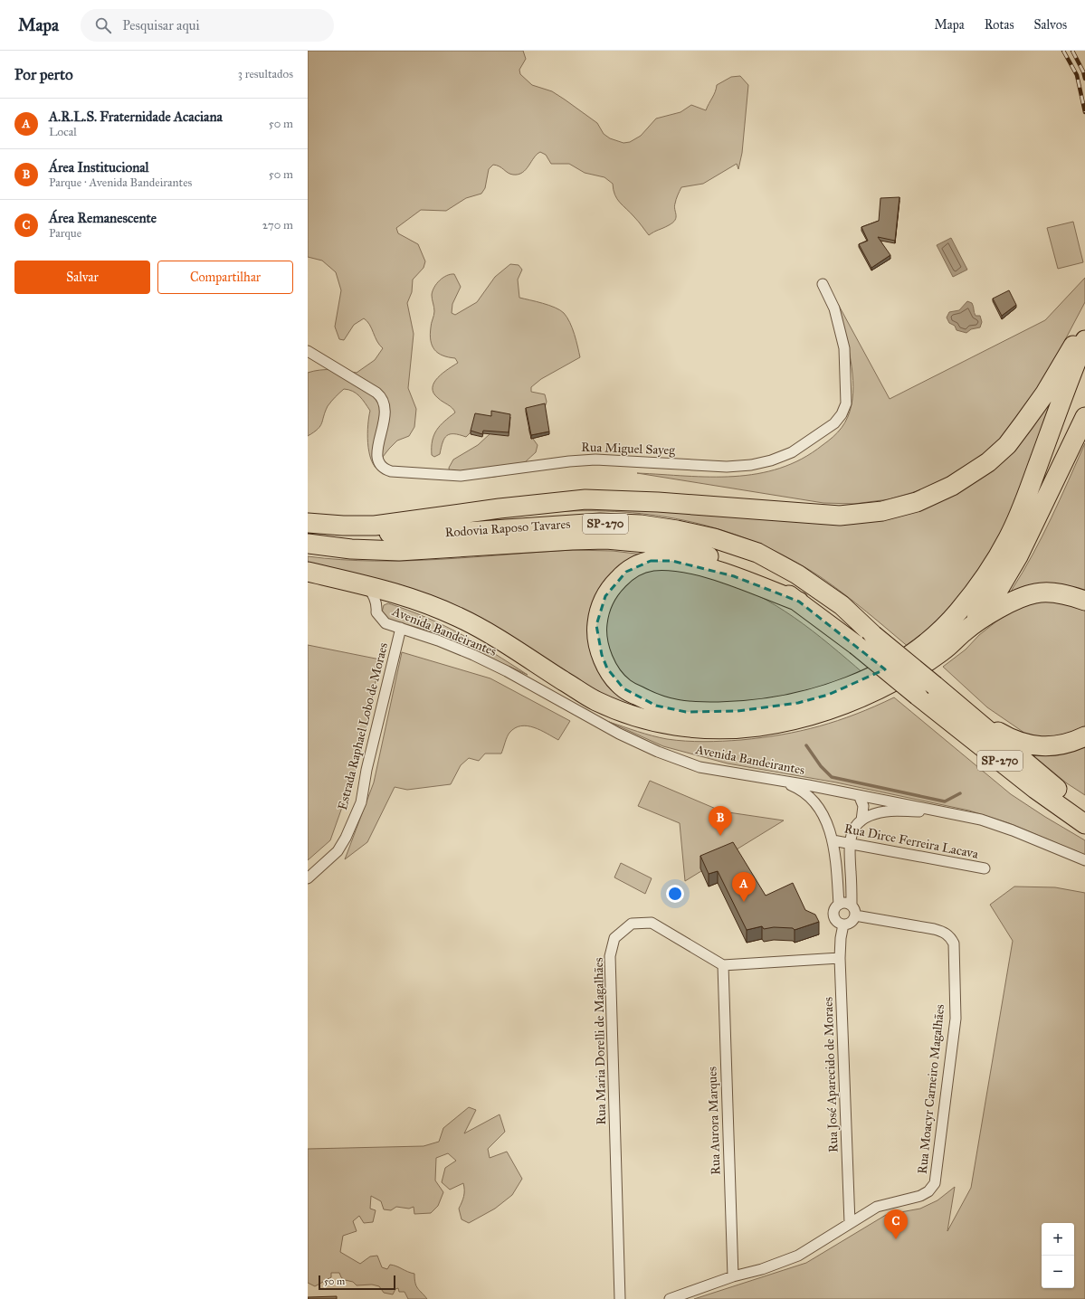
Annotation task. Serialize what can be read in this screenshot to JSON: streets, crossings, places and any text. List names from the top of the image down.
{
  "streets": {
    "highway": ["SP-270", "Rodovia Raposo Tavares"],
    "street": [
      "Rua Miguel Sayeg",
      "Avenida Bandeirantes",
      "Estrada Raphael Lobo de Moraes",
      "Rua Dirce Ferreira Lacava",
      "Rua Maria Dorelli de Magalhães",
      "Rua José Aparecido de Moraes",
      "Rua Moacyr Carneiro Magalhães",
      "Rua Aurora Marques"
    ]
  },
  "crossings": [
    ["SP-270", "Rodovia Raposo Tavares"],
    ["Avenida Bandeirantes", "Estrada Raphael Lobo de Moraes"],
    ["Rua Maria Dorelli de Magalhães", "Rua Aurora Marques"],
    ["Rua José Aparecido de Moraes", "Rua Moacyr Carneiro Magalhães"],
    ["Rua Moacyr Carneiro Magalhães", "Rua Aurora Marques"]
  ],
  "scale_bar": "50 m",
  "page": {
    "header": "Mapa",
    "search": "Pesquisar aqui",
    "nav": ["Mapa", "Rotas", "Salvos"],
    "heading": ["Por perto", "3 resultados"],
    "list": [
      {
        "mark": "A",
        "name": "A.R.L.S. Fraternidade Acaciana",
        "note": "Local",
        "value": "50 m"
      },
      {
        "mark": "B",
        "name": "Área Institucional",
        "note": "Parque · Avenida Bandeirantes",
        "value": "50 m"
      },
      {
        "mark": "C",
        "name": "Área Remanescente",
        "note": "Parque",
        "value": "270 m"
      }
    ],
    "buttons": ["Salvar", "Compartilhar"],
    "pins": ["B", "A", "C"],
    "map_buttons": ["+", "−"],
    "scale": "50 m"
  }
}
